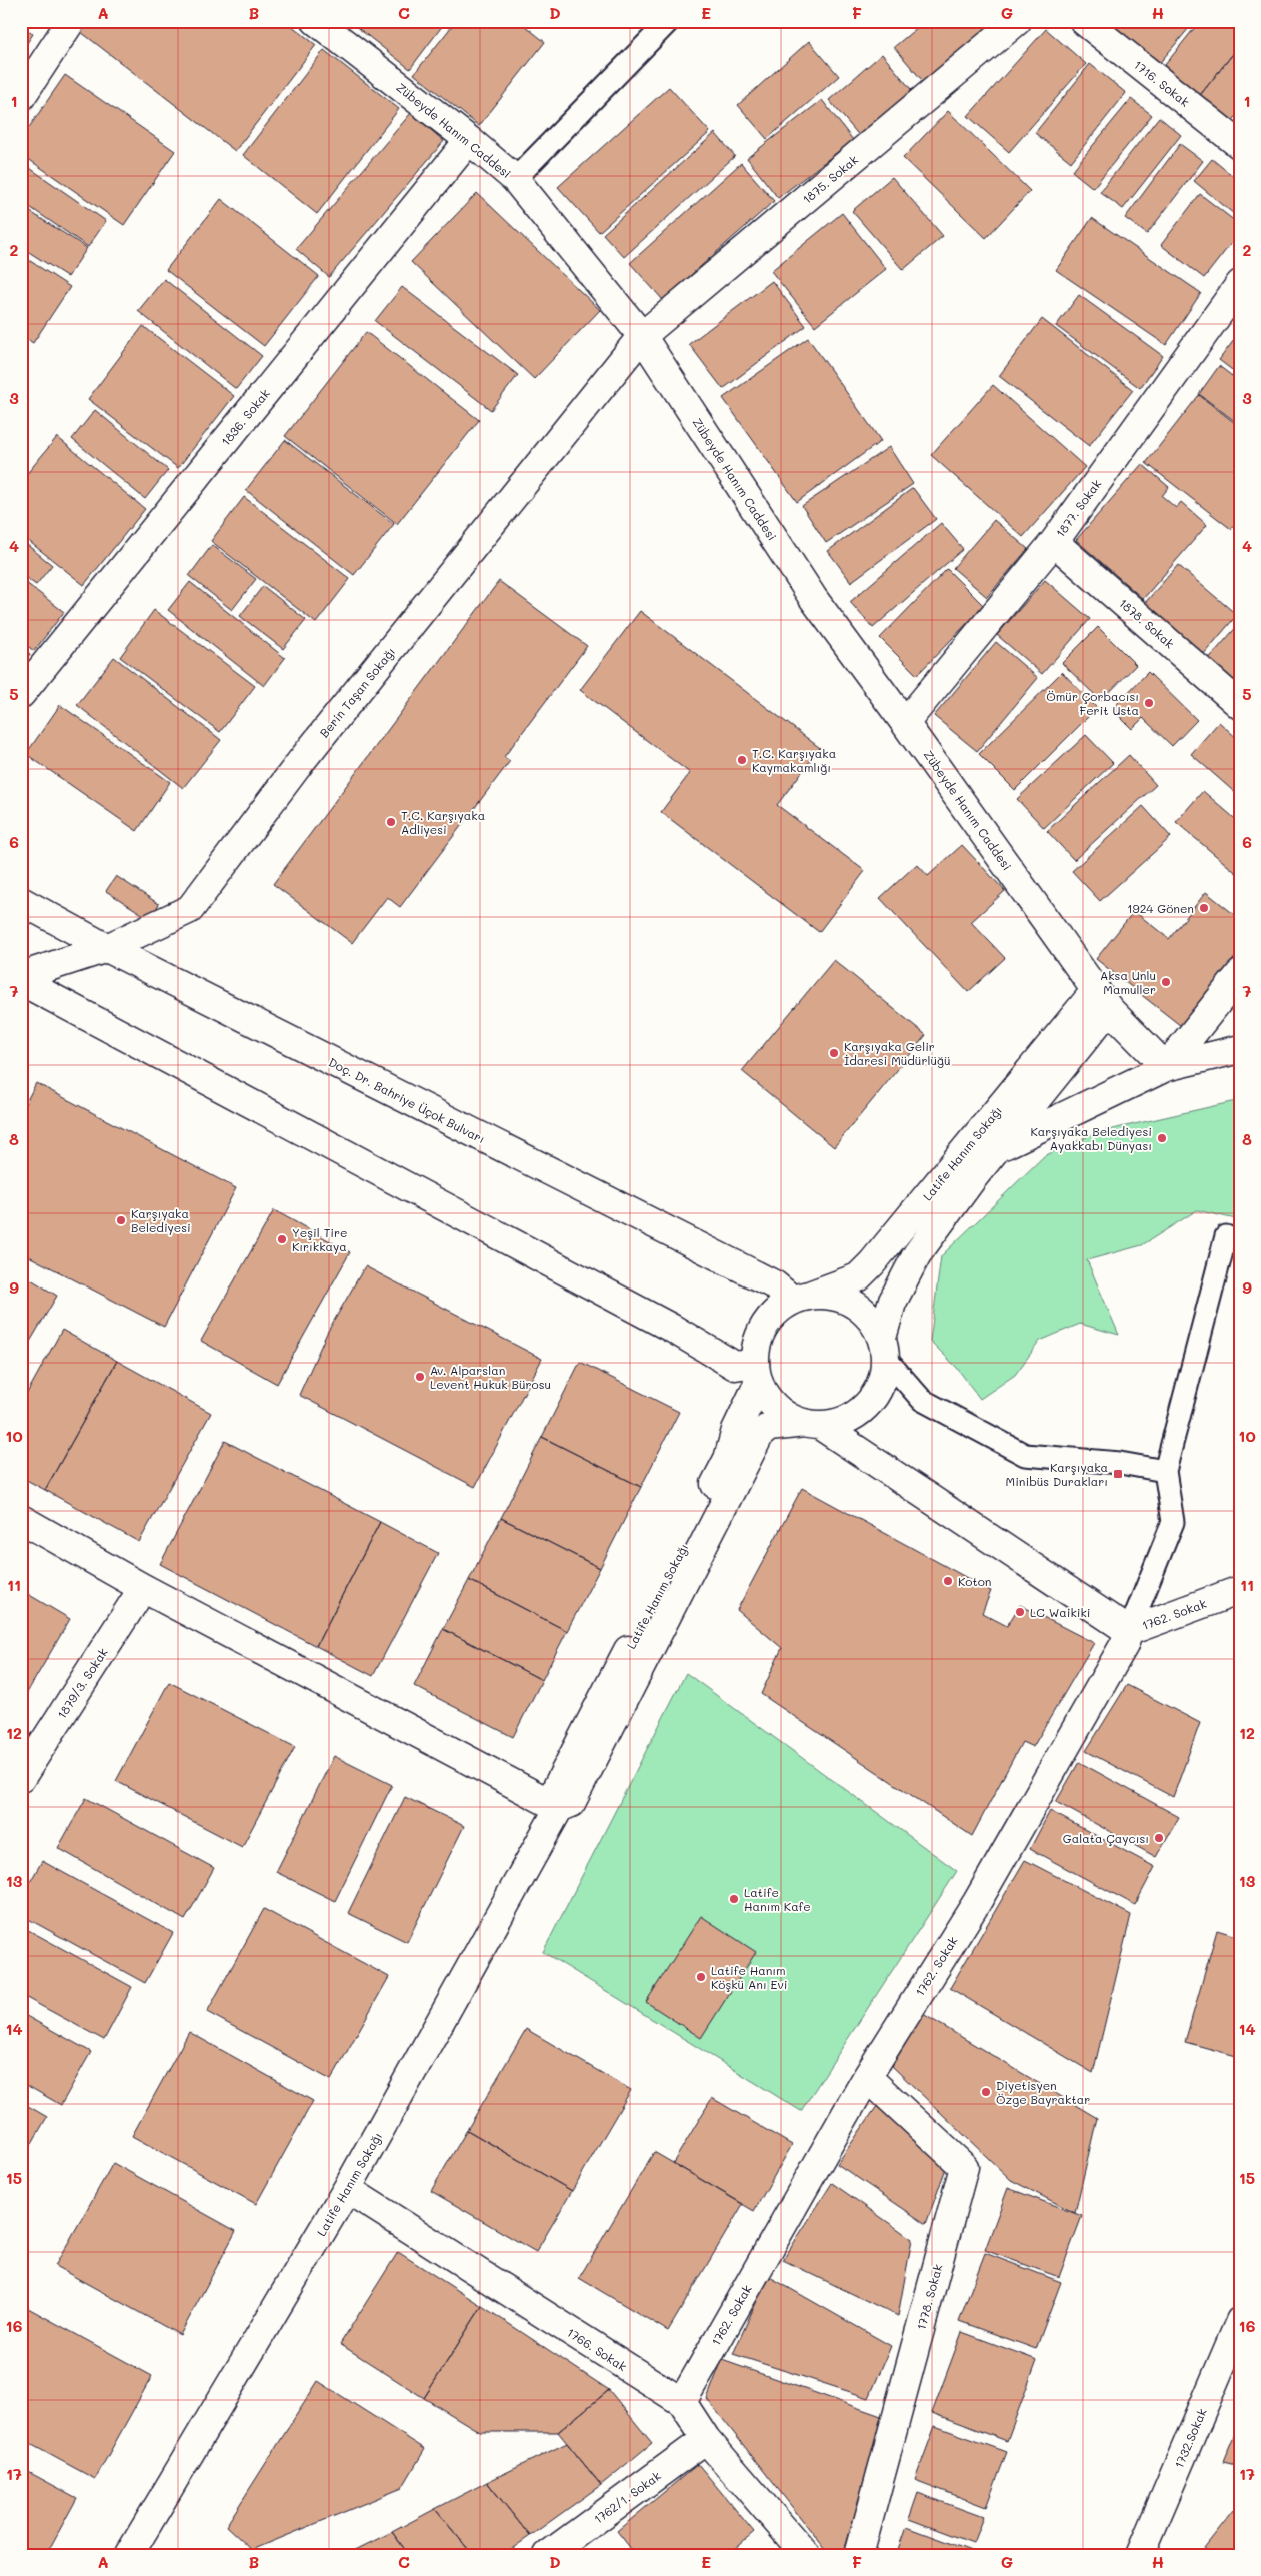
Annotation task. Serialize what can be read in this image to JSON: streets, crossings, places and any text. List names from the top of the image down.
{
  "streets": {
    "street": [
      "1716. Sokak",
      "Zübeyde Hanım Caddesi",
      "1875. Sokak",
      "1836. Sokak",
      "1877. Sokak",
      "1878. Sokak",
      "Berin Taşan Sokağı",
      "Doç. Dr. Bahriye Üçok Bulvarı",
      "Latife Hanım Sokağı",
      "1762. Sokak",
      "1879/3. Sokak",
      "1778. Sokak",
      "1766. Sokak",
      "1732.Sokak",
      "1762/1. Sokak"
    ]
  },
  "crossings": [
    ["Zübeyde Hanım Caddesi", "1875. Sokak"],
    ["Zübeyde Hanım Caddesi", "1836. Sokak"],
    ["Zübeyde Hanım Caddesi", "1877. Sokak"],
    ["Zübeyde Hanım Caddesi", "Berin Taşan Sokağı"],
    ["Zübeyde Hanım Caddesi", "Latife Hanım Sokağı"],
    ["1875. Sokak", "Berin Taşan Sokağı"],
    ["1877. Sokak", "1878. Sokak"],
    ["Berin Taşan Sokağı", "Doç. Dr. Bahriye Üçok Bulvarı"],
    ["Doç. Dr. Bahriye Üçok Bulvarı", "Latife Hanım Sokağı"],
    ["Latife Hanım Sokağı", "1766. Sokak"],
    ["1762. Sokak", "1778. Sokak"],
    ["1762. Sokak", "1766. Sokak"],
    ["1766. Sokak", "1762/1. Sokak"]
  ],
  "places": {
    "other": [
      "Ömür Çorbacısı Ferit Usta",
      "T.C. Karşıyaka Kaymakamlığı",
      "T.C. Karşıyaka Adliyesi",
      "1924 Gönen",
      "Aksa Unlu Mamuller",
      "Karşıyaka Gelir İdaresi Müdürlüğü",
      "Karşıyaka Belediyesi Ayakkabı Dünyası",
      "Karşıyaka Belediyesi",
      "Yeşil Tire Kırıkkaya",
      "Av. Alparslan Levent Hukuk Bürosu",
      "Koton",
      "LC Waikiki",
      "Galata Çaycısı",
      "Latife Hanım Kafe",
      "Latife Hanım Köşkü Anı Evi",
      "Diyetisyen Özge Bayraktar"
    ],
    "transit": ["Karşıyaka Minibüs Durakları"]
  },
  "grid": {
    "columns": [
      "A",
      "B",
      "C",
      "D",
      "E",
      "F",
      "G",
      "H"
    ],
    "rows": [
      "1",
      "2",
      "3",
      "4",
      "5",
      "6",
      "7",
      "8",
      "9",
      "10",
      "11",
      "12",
      "13",
      "14",
      "15",
      "16",
      "17"
    ]
  }
}
